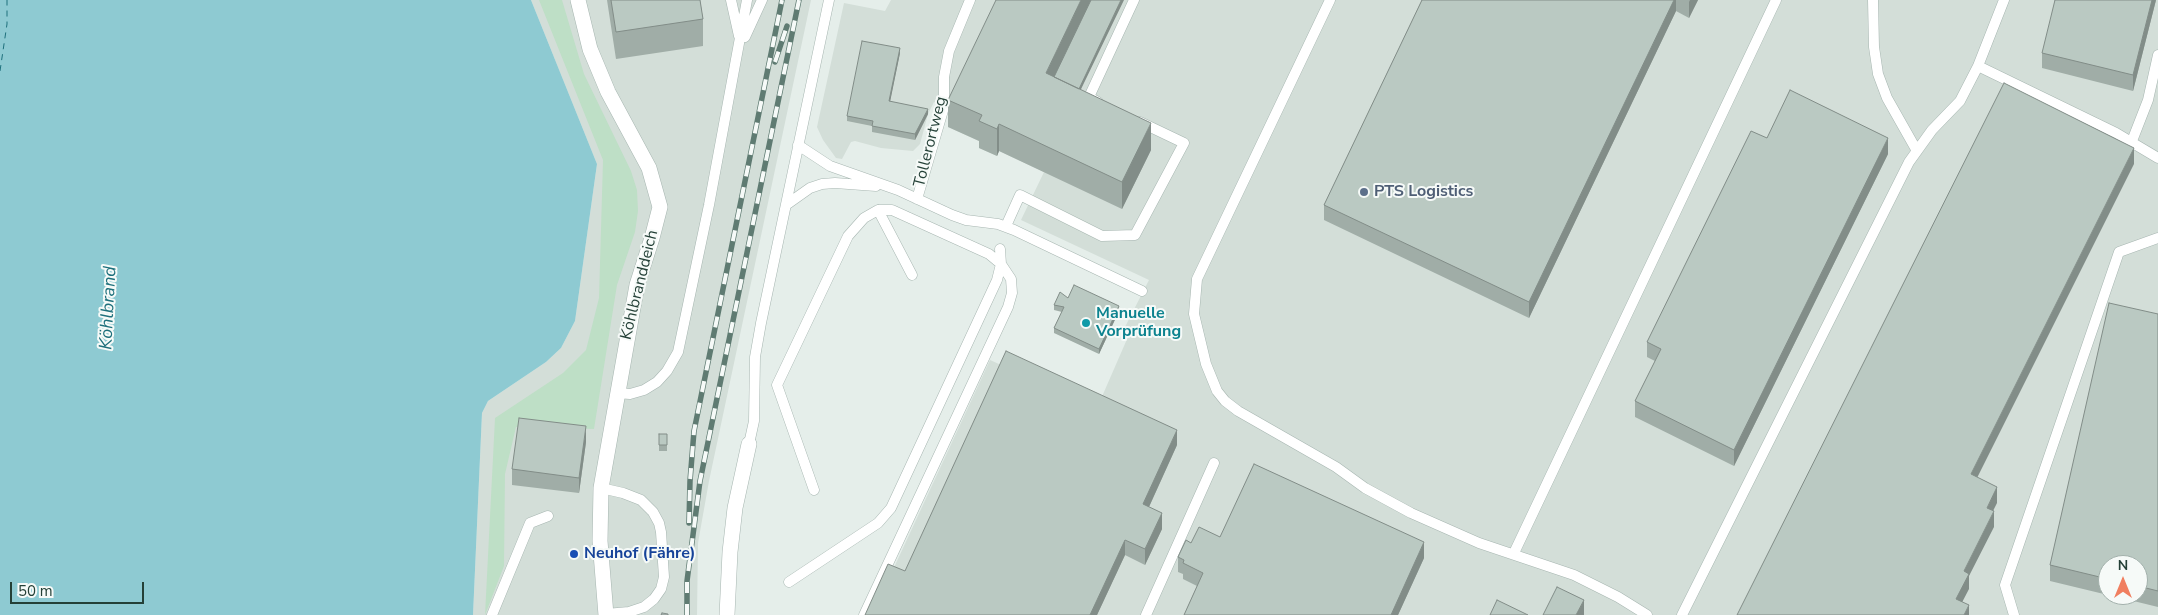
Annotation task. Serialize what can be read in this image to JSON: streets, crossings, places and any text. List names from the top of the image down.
{
  "streets": {
    "street": ["Köhlbranddeich"],
    "lane": ["Tollerortweg"]
  },
  "water": ["Köhlbrand"],
  "places": ["PTS Logistics", "Manuelle Vorprüfung", "Neuhof (Fähre)"],
  "scale_bar": "50 m",
  "north": "top"
}
